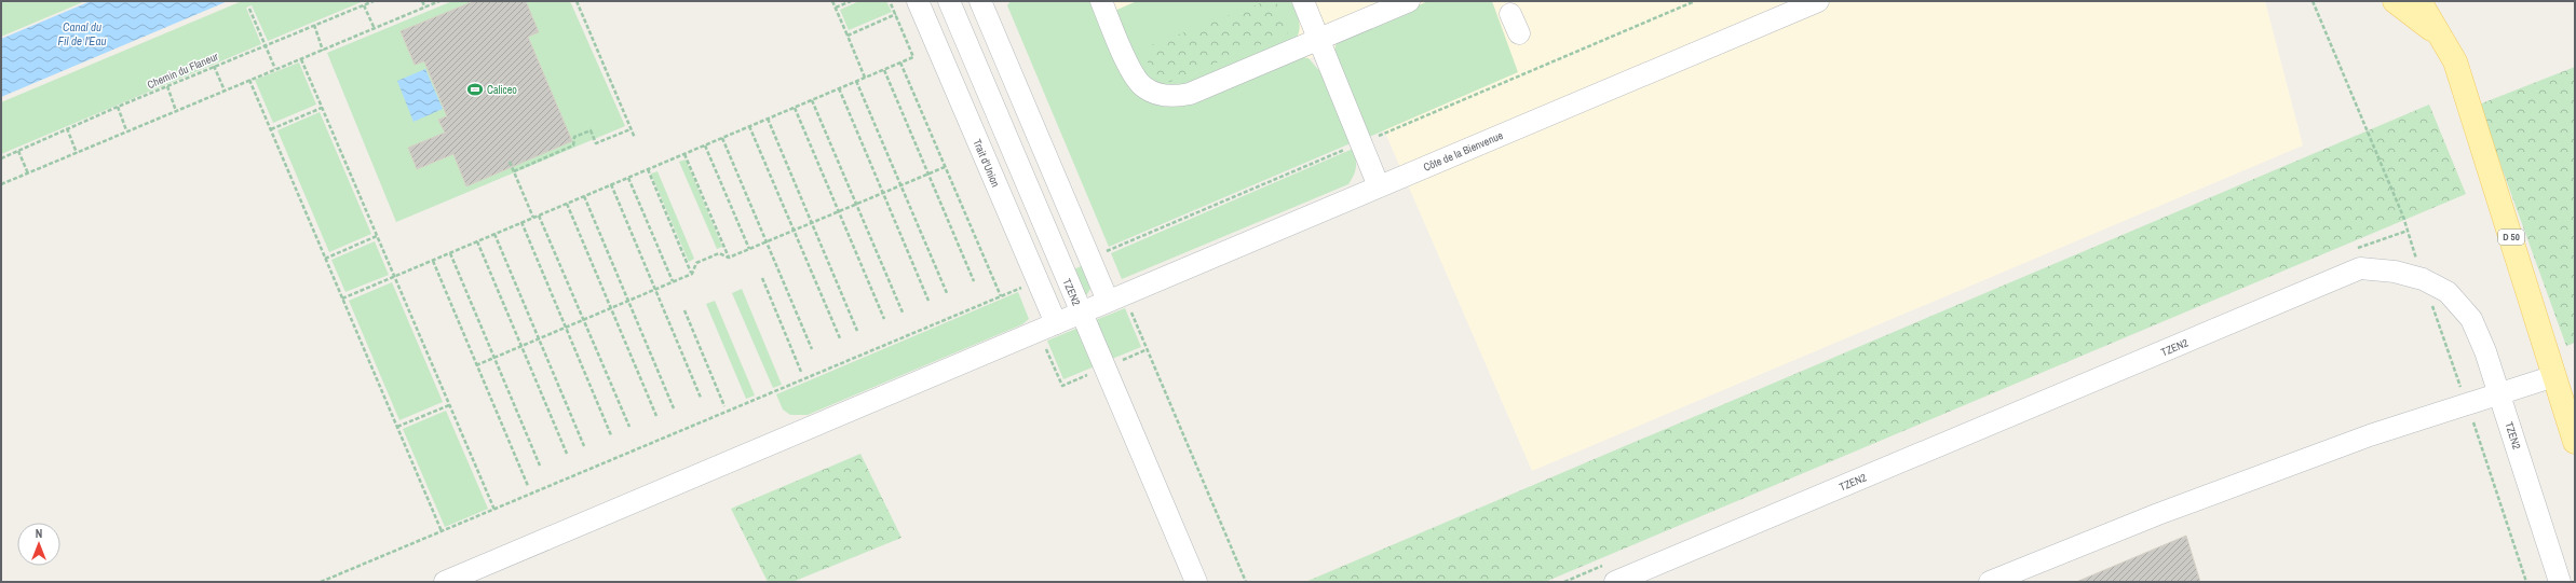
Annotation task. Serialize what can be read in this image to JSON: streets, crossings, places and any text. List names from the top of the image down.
{
  "streets": {
    "main road": ["D 50"],
    "street": ["Côte de la Bienvenue", "Trait d'Union", "TZEN2"],
    "path": ["Chemin du Flaneur"]
  },
  "crossings": [
    ["Côte de la Bienvenue", "Trait d'Union"],
    ["Côte de la Bienvenue", "TZEN2"]
  ],
  "water": ["Canal du Fil de l'Eau"],
  "places": {
    "sports": ["Caliceo"]
  },
  "north": "top"
}
